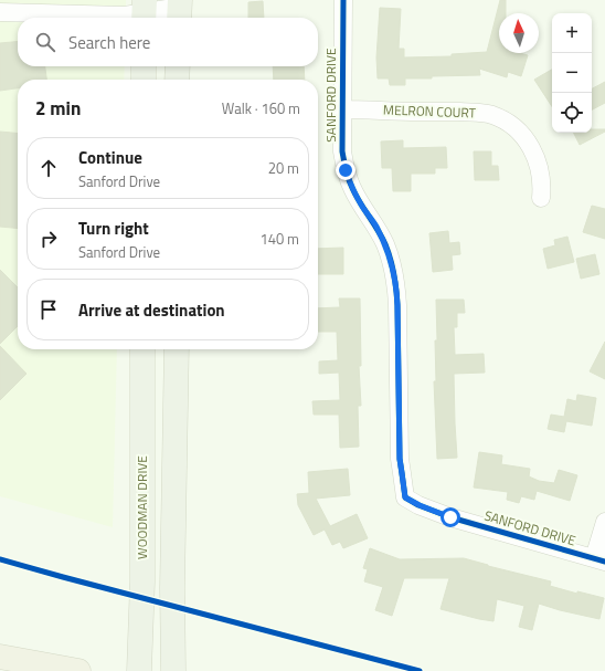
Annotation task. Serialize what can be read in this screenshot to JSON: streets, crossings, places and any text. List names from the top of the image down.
{
  "streets": {
    "main road": ["WOODMAN DRIVE"],
    "street": ["SANFORD DRIVE", "MELRON COURT"]
  },
  "crossings": [
    ["SANFORD DRIVE", "MELRON COURT"]
  ],
  "north": "top",
  "page": {
    "map_buttons": ["+", "−"],
    "search": "Search here",
    "heading": ["2 min", "Walk · 160 m"],
    "list": [
      ["Continue", "Sanford Drive", "20 m"],
      ["Turn right", "Sanford Drive", "140 m"],
      "Arrive at destination"
    ]
  }
}
